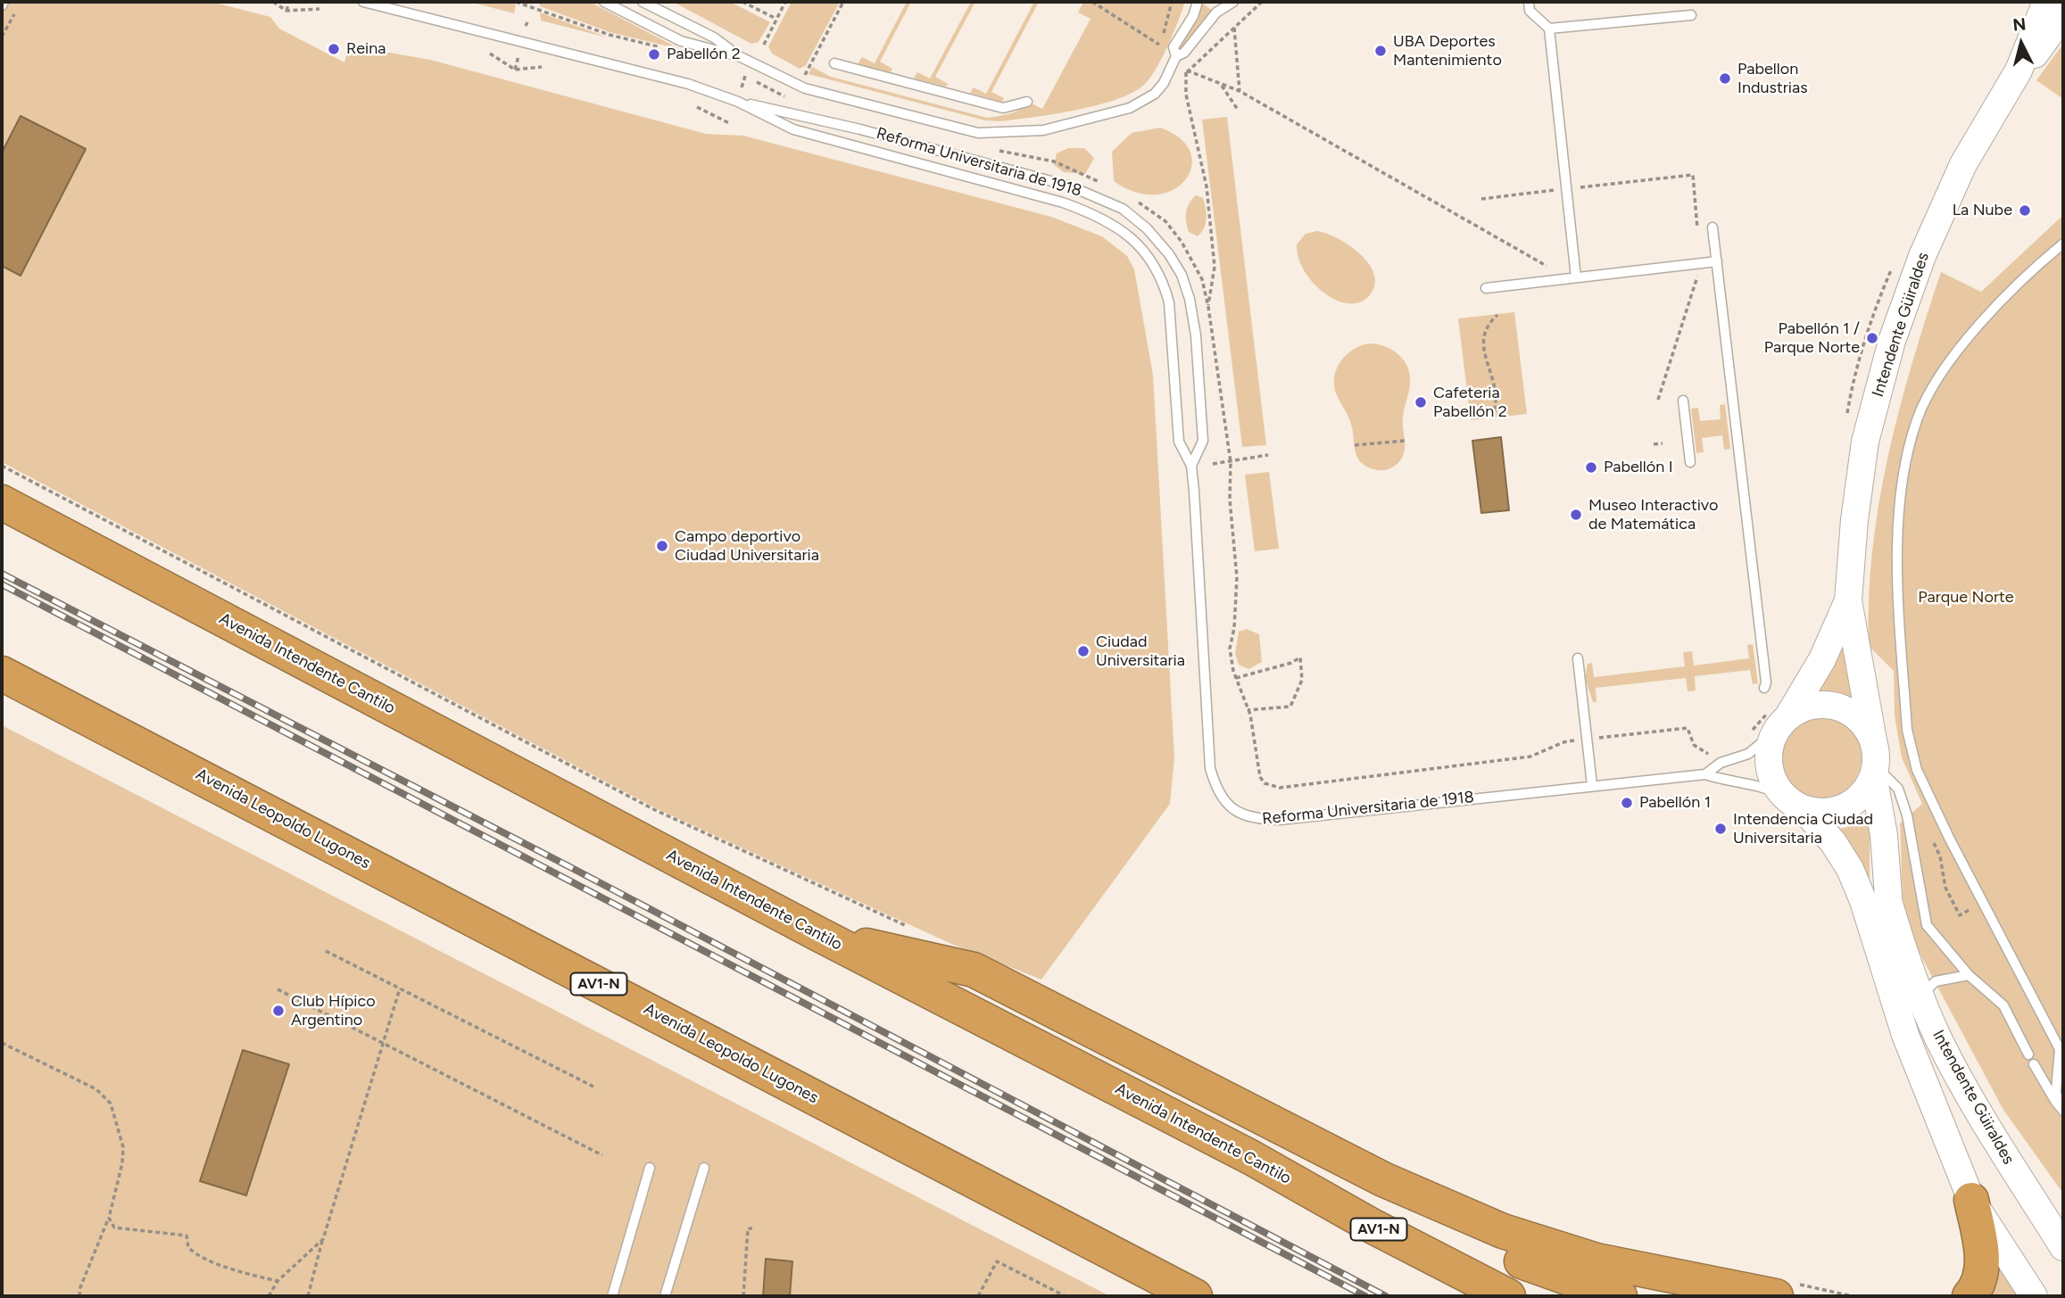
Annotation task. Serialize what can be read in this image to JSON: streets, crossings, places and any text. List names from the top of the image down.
{
  "streets": {
    "highway": ["Avenida Intendente Cantilo", "Avenida Leopoldo Lugones", "AV1-N"],
    "main road": ["Intendente Güiraldes"],
    "lane": ["Reforma Universitaria de 1918"]
  },
  "crossings": [
    ["Reforma Universitaria de 1918", "Intendente Güiraldes"]
  ],
  "parks": ["Parque Norte"],
  "places": [
    "Reina",
    "UBA Deportes Mantenimiento",
    "Pabellón 2",
    "Pabellon Industrias",
    "La Nube",
    "Pabellón 1 / Parque Norte",
    "Cafeteria Pabellón 2",
    "Pabellón I",
    "Museo Interactivo de Matemática",
    "Campo deportivo Ciudad Universitaria",
    "Ciudad Universitaria",
    "Pabellón 1",
    "Intendencia Ciudad Universitaria",
    "Club Hípico Argentino"
  ],
  "north": "top"
}
